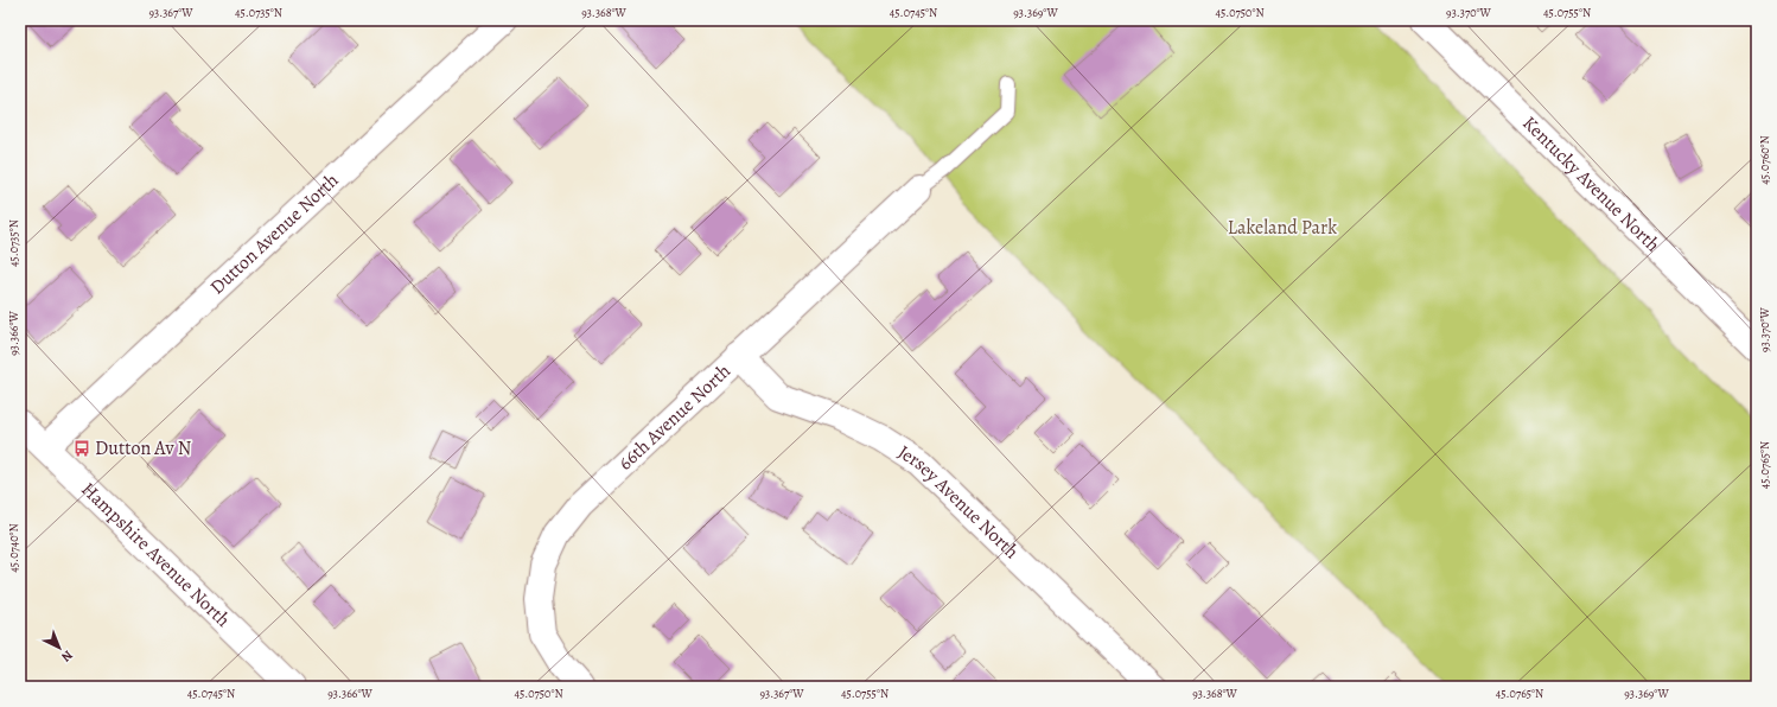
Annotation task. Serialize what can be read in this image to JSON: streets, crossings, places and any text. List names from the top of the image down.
{
  "streets": {
    "street": [
      "Kentucky Avenue North",
      "Dutton Avenue North",
      "66th Avenue North",
      "Jersey Avenue North",
      "Hampshire Avenue North"
    ]
  },
  "crossings": [
    ["Dutton Avenue North", "Hampshire Avenue North"],
    ["66th Avenue North", "Jersey Avenue North"]
  ],
  "parks": ["Lakeland Park"],
  "places": {
    "bus stop": ["Dutton Av N"]
  },
  "north": "bottom right",
  "coordinates": [
    "93.367°W",
    "45.0735°N",
    "93.368°W",
    "45.0745°N",
    "93.369°W",
    "45.0750°N",
    "93.370°W",
    "45.0755°N",
    "45.0760°N",
    "93.366°W",
    "45.0765°N",
    "45.0740°N"
  ]
}
